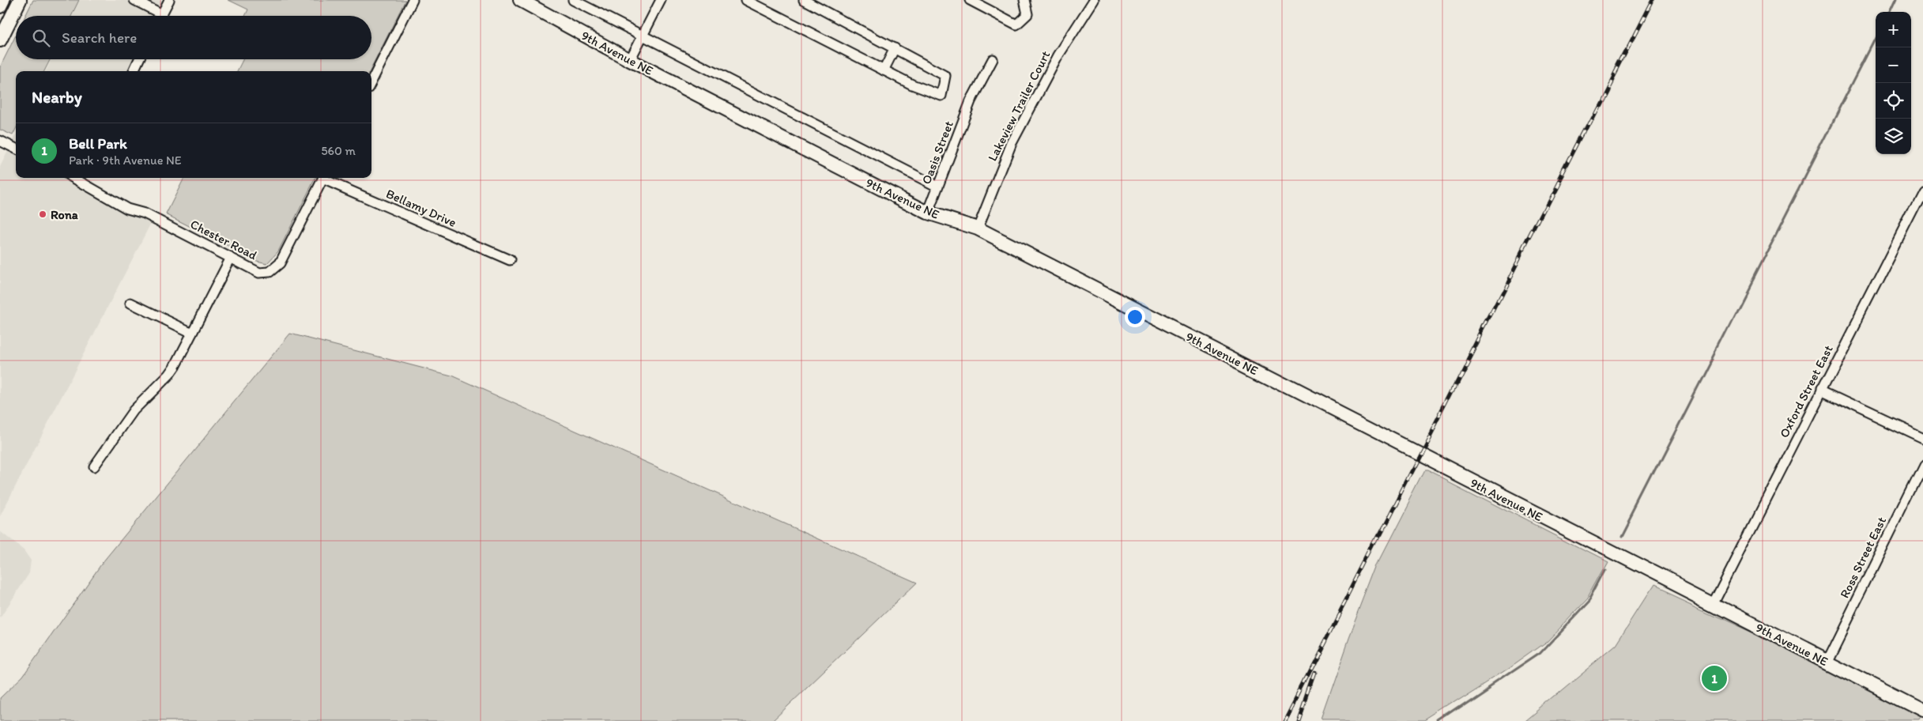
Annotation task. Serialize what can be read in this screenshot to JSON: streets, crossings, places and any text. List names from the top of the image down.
{
  "streets": {
    "street": [
      "9th Avenue NE",
      "Lakeview Trailer Court",
      "Oasis Street",
      "Bellamy Drive",
      "Chester Road",
      "Oxford Street East",
      "Ross Street East"
    ]
  },
  "crossings": [
    ["9th Avenue NE", "Lakeview Trailer Court"],
    ["9th Avenue NE", "Oasis Street"],
    ["9th Avenue NE", "Oxford Street East"],
    ["9th Avenue NE", "Ross Street East"]
  ],
  "places": ["Rona"],
  "page": {
    "map_buttons": ["+", "−"],
    "search": "Search here",
    "heading": "Nearby",
    "list": [
      {
        "mark": "1",
        "name": "Bell Park",
        "note": "Park · 9th Avenue NE",
        "value": "560 m"
      }
    ],
    "pins": "1"
  }
}
